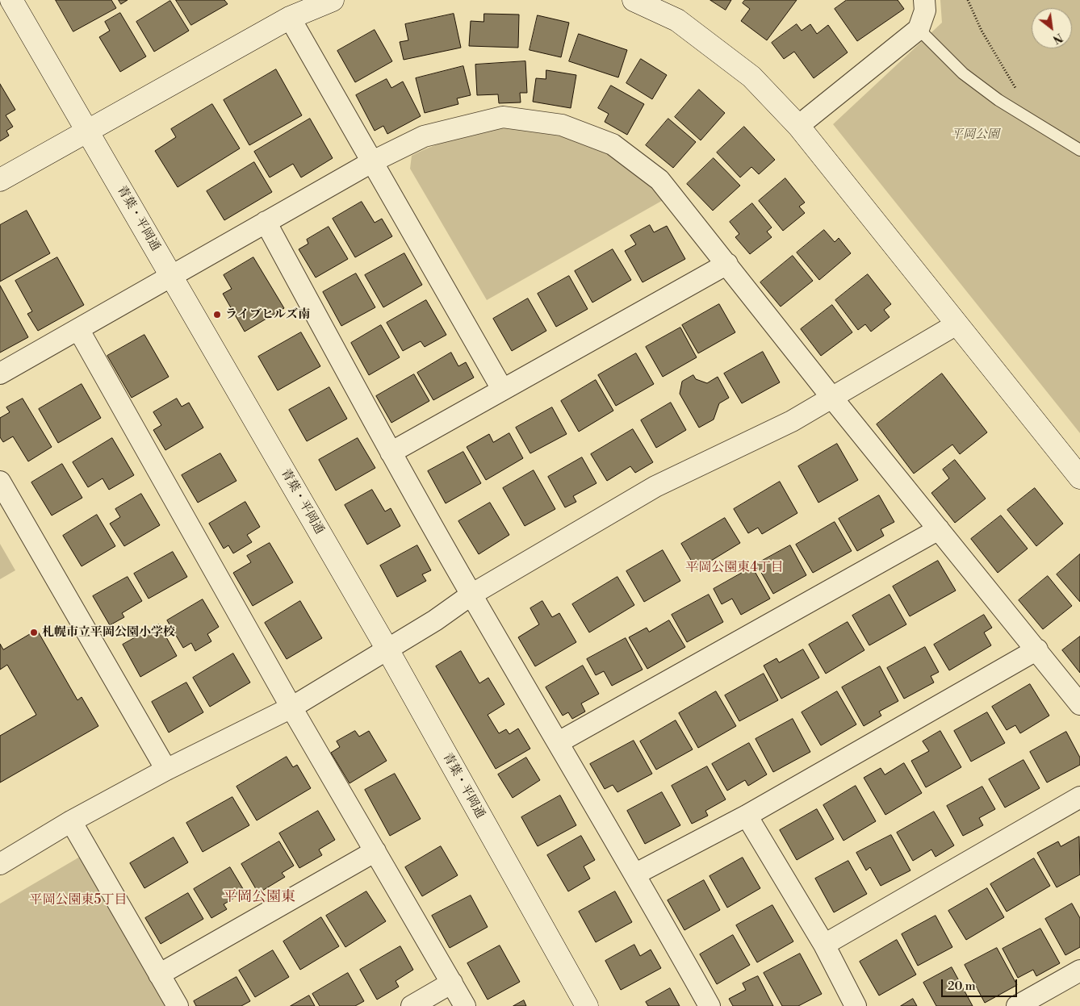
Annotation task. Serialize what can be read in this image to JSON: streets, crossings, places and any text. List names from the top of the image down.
{
  "streets": {
    "street": ["青葉・平岡通"]
  },
  "districts": ["平岡公園東4丁目", "平岡公園東", "平岡公園東5丁目"],
  "parks": ["平岡公園"],
  "places": ["ライブヒルズ南", "札幌市立平岡公園小学校"],
  "scale_bar": "20 m",
  "north": "bottom right"
}
